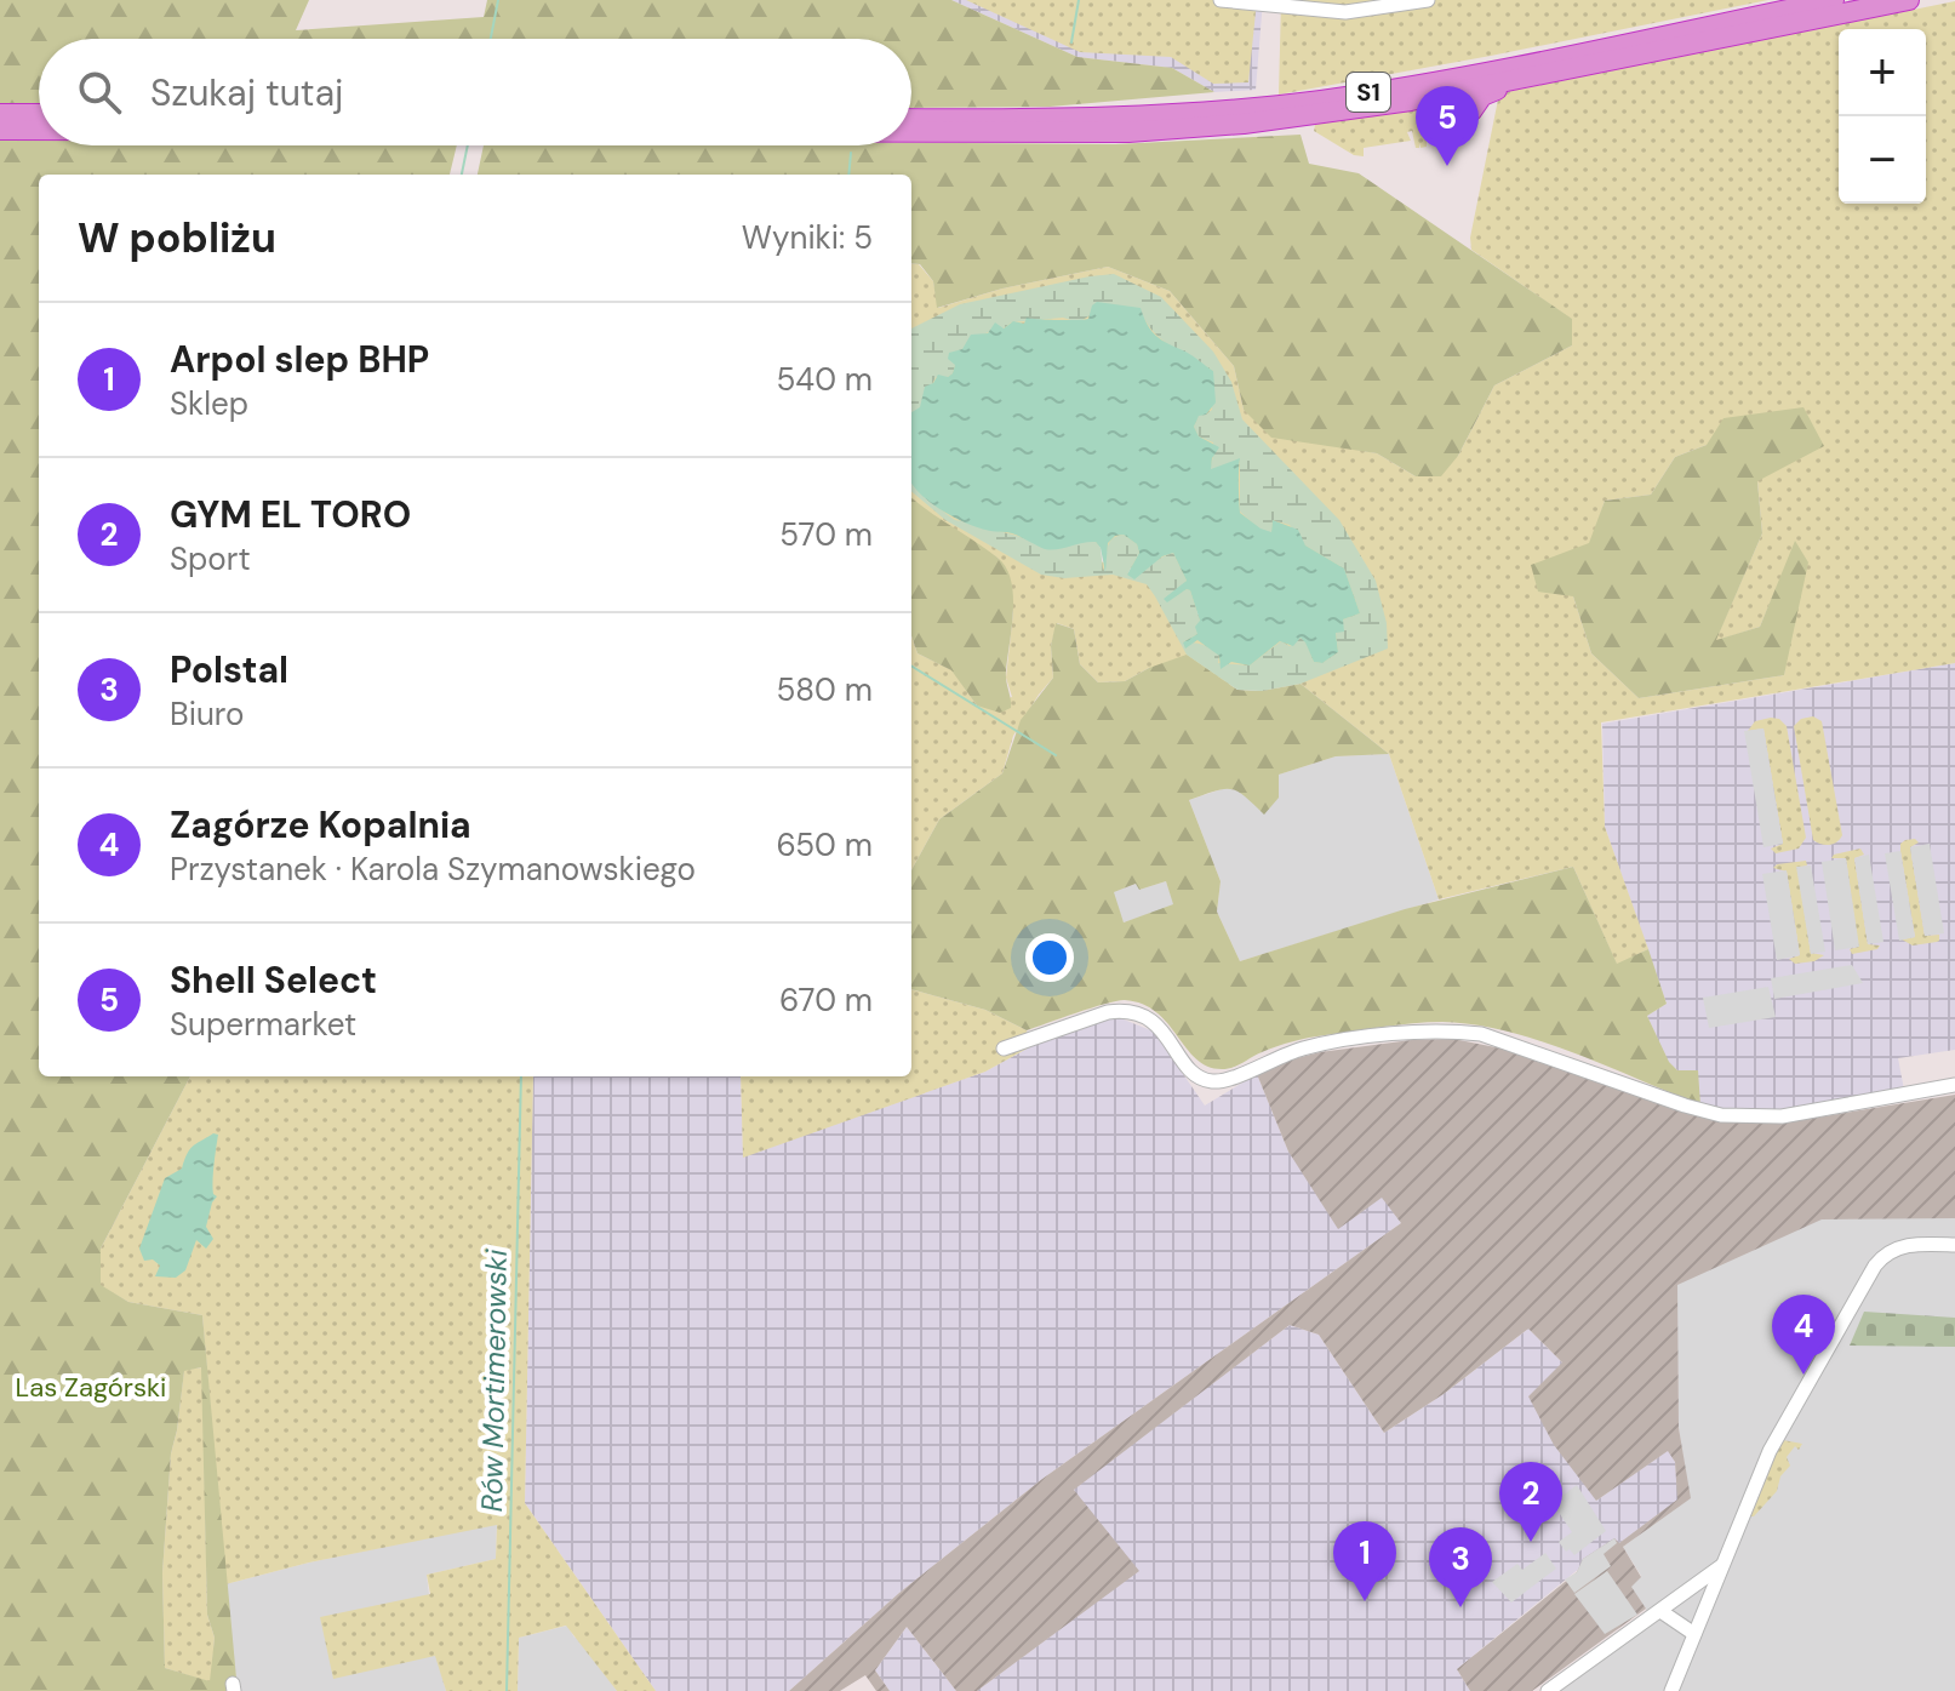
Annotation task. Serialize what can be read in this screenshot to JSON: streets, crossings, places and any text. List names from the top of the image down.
{
  "streets": {
    "highway": ["S1"]
  },
  "water": ["Rów Mortimerowski"],
  "parks": ["Las Zagórski"],
  "page": {
    "map_buttons": ["+", "−"],
    "search": "Szukaj tutaj",
    "pins": [
      "5",
      "4",
      "2",
      "1",
      "3"
    ],
    "heading": ["W pobliżu", "Wyniki: 5"],
    "list": [
      {
        "mark": "1",
        "name": "Arpol slep BHP",
        "note": "Sklep",
        "value": "540 m"
      },
      {
        "mark": "2",
        "name": "GYM EL TORO",
        "note": "Sport",
        "value": "570 m"
      },
      {
        "mark": "3",
        "name": "Polstal",
        "note": "Biuro",
        "value": "580 m"
      },
      {
        "mark": "4",
        "name": "Zagórze Kopalnia",
        "note": "Przystanek · Karola Szymanowskiego",
        "value": "650 m"
      },
      {
        "mark": "5",
        "name": "Shell Select",
        "note": "Supermarket",
        "value": "670 m"
      }
    ]
  }
}
